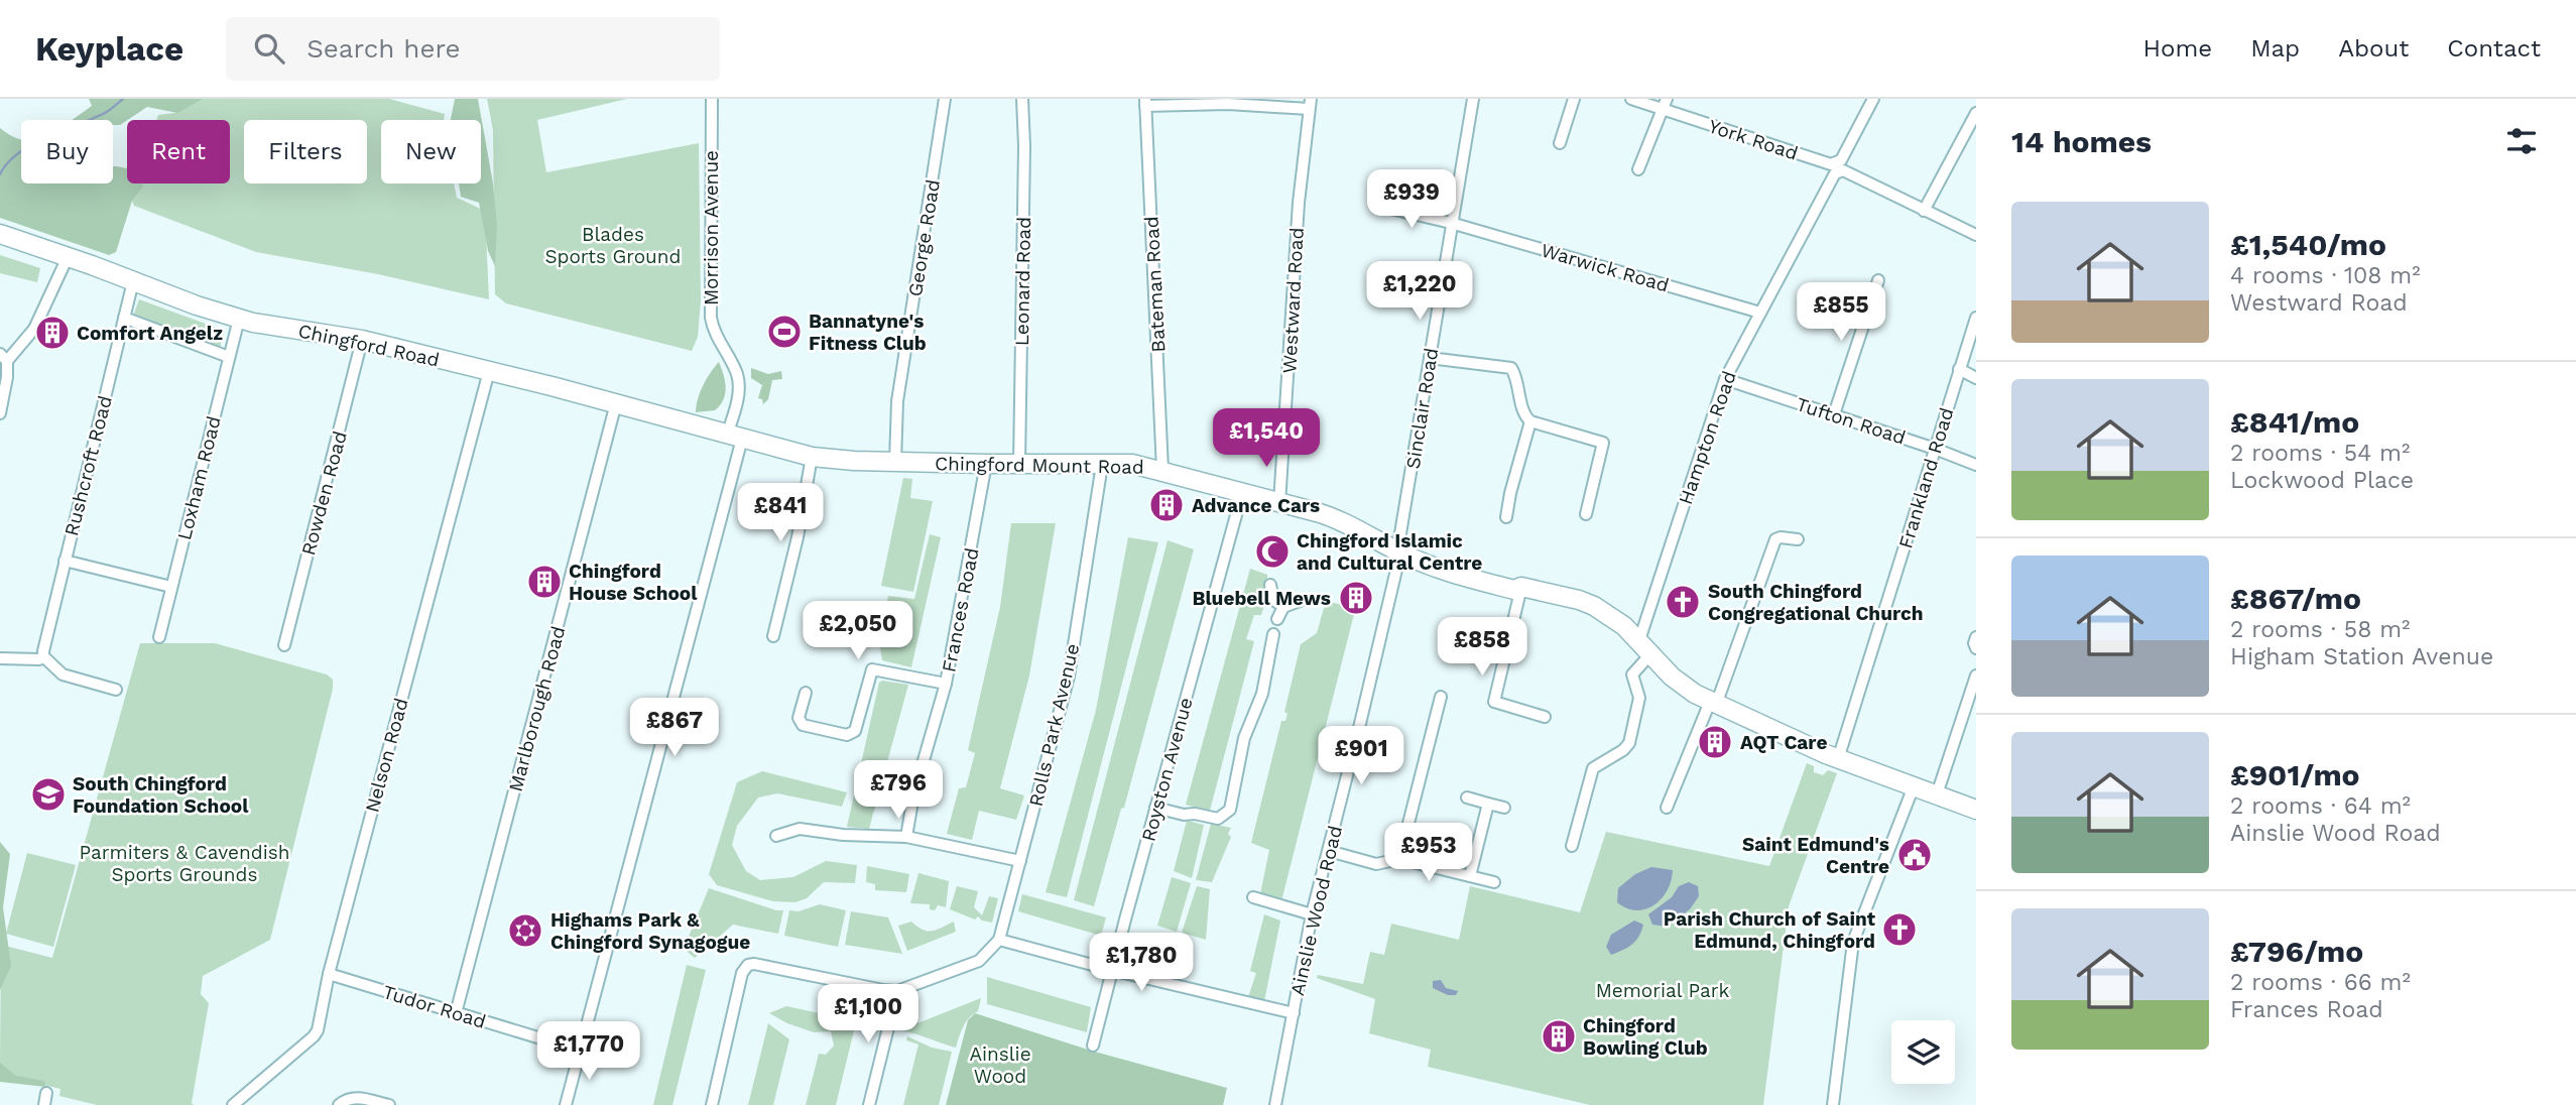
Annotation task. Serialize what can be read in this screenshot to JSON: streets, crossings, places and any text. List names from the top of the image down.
{
  "streets": {
    "main road": ["Chingford Road", "Chingford Mount Road"],
    "street": [
      "York Road",
      "Morrison Avenue",
      "George Road",
      "Warwick Road",
      "Leonard Road",
      "Bateman Road",
      "Westward Road",
      "Sinclair Road",
      "Tufton Road",
      "Hampton Road",
      "Rushcroft Road",
      "Loxham Road",
      "Frankland Road",
      "Rowden Road",
      "Frances Road",
      "Marlborough Road",
      "Rolls Park Avenue",
      "Nelson Road",
      "Royston Avenue",
      "Ainslie Wood Road",
      "Tudor Road"
    ]
  },
  "crossings": [
    ["York Road", "Hampton Road"],
    ["Morrison Avenue", "Chingford Road"],
    ["Morrison Avenue", "Chingford Mount Road"],
    ["Morrison Avenue", "Tudor Road"],
    ["George Road", "Chingford Mount Road"],
    ["Warwick Road", "Sinclair Road"],
    ["Warwick Road", "Hampton Road"],
    ["Leonard Road", "Chingford Mount Road"],
    ["Bateman Road", "Chingford Mount Road"],
    ["Westward Road", "Chingford Mount Road"],
    ["Chingford Road", "Chingford Mount Road"],
    ["Chingford Road", "Rushcroft Road"],
    ["Chingford Road", "Loxham Road"],
    ["Chingford Road", "Rowden Road"],
    ["Chingford Road", "Marlborough Road"],
    ["Chingford Road", "Nelson Road"],
    ["Sinclair Road", "Chingford Mount Road"],
    ["Sinclair Road", "Ainslie Wood Road"],
    ["Tufton Road", "Hampton Road"],
    ["Tufton Road", "Frankland Road"],
    ["Hampton Road", "Chingford Mount Road"],
    ["Chingford Mount Road", "Frankland Road"],
    ["Chingford Mount Road", "Frances Road"],
    ["Chingford Mount Road", "Rolls Park Avenue"],
    ["Chingford Mount Road", "Royston Avenue"],
    ["Chingford Mount Road", "Ainslie Wood Road"],
    ["Marlborough Road", "Tudor Road"],
    ["Nelson Road", "Tudor Road"]
  ],
  "parks": [
    "Blades Sports Ground",
    "Parmiters & Cavendish Sports Grounds",
    "Memorial Park",
    "Ainslie Wood"
  ],
  "places": {
    "sports": ["Bannatyne's Fitness Club"],
    "building": [
      "Comfort Angelz",
      "Advance Cars",
      "Chingford House School",
      "Bluebell Mews",
      "AQT Care",
      "Chingford Bowling Club"
    ],
    "mosque": ["Chingford Islamic and Cultural Centre"],
    "church": ["South Chingford Congregational Church", "Parish Church of Saint Edmund, Chingford"],
    "school or university": ["South Chingford Foundation School"],
    "public building": ["Saint Edmund's Centre"],
    "synagogue": ["Highams Park & Chingford Synagogue"]
  },
  "page": {
    "header": "Keyplace",
    "search": "Search here",
    "nav": [
      "Home",
      "Map",
      "About",
      "Contact"
    ],
    "heading": "14 homes",
    "chip": [
      "Buy",
      "Rent",
      "Filters",
      "New"
    ],
    "price": [
      "£939",
      "£1,220",
      "£855",
      "£1,540",
      "£841",
      "£2,050",
      "£858",
      "£867",
      "£901",
      "£796",
      "£953",
      "£1,780",
      "£1,100",
      "£1,770"
    ],
    "list": [
      {
        "name": "£1,540/mo",
        "note": "4 rooms · 108 m² · Westward Road"
      },
      {
        "name": "£841/mo",
        "note": "2 rooms · 54 m² · Lockwood Place"
      },
      {
        "name": "£867/mo",
        "note": "2 rooms · 58 m² · Higham Station Avenue"
      },
      {
        "name": "£901/mo",
        "note": "2 rooms · 64 m² · Ainslie Wood Road"
      },
      {
        "name": "£796/mo",
        "note": "2 rooms · 66 m² · Frances Road"
      }
    ]
  }
}
